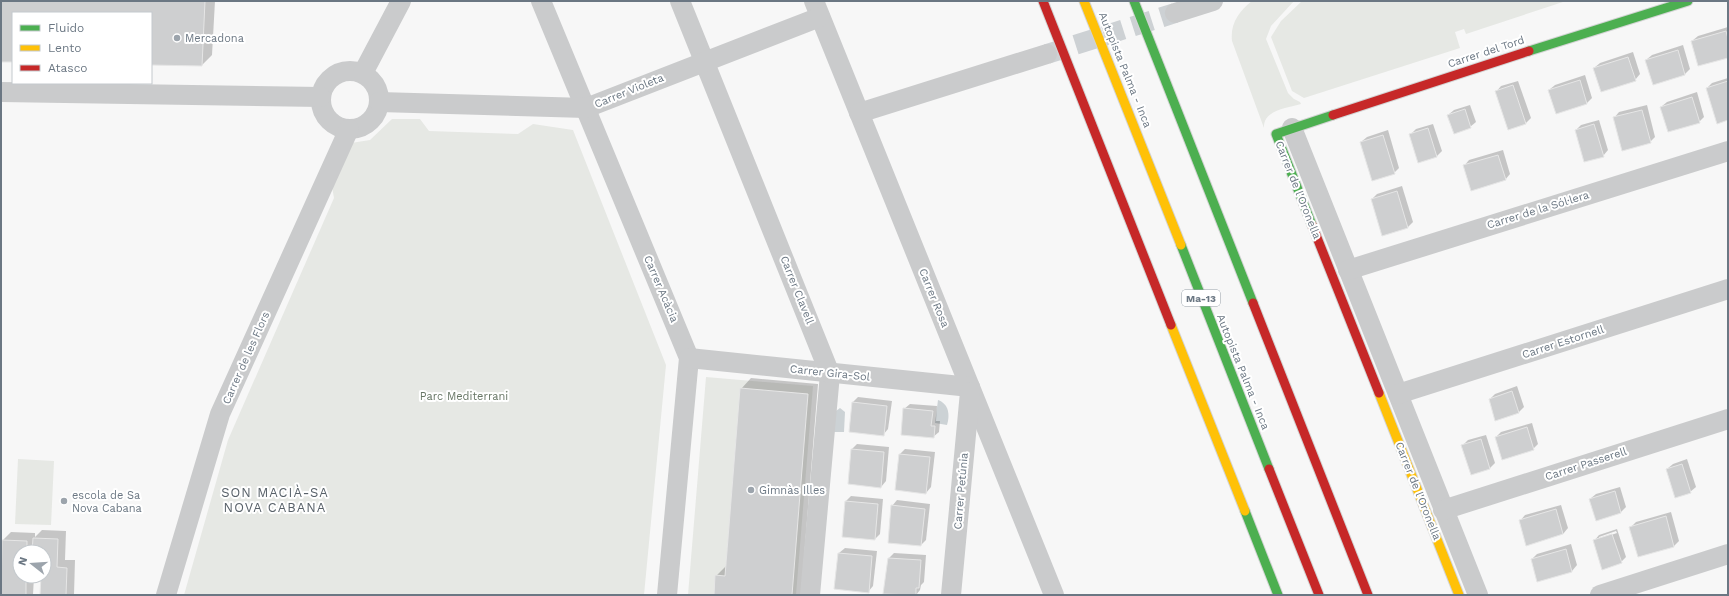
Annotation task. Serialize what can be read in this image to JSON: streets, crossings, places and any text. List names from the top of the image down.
{
  "streets": {
    "main road": [
      "Carrer del Tord",
      "Autopista Palma - Inca",
      "Carrer de l'Oronella",
      "Ma-13"
    ],
    "street": [
      "Carrer Violeta",
      "Carrer de la Sól·lera",
      "Carrer Acàcia",
      "Carrer Clavell",
      "Carrer Rosa",
      "Carrer Estornell",
      "Carrer de les Flors",
      "Carrer Gira-Sol",
      "Carrer Passerell",
      "Carrer Petúnia"
    ]
  },
  "crossings": [
    ["Carrer del Tord", "Carrer de l'Oronella"],
    ["Carrer Violeta", "Carrer Acàcia"],
    ["Carrer Violeta", "Carrer Clavell"],
    ["Carrer Violeta", "Carrer Rosa"],
    ["Carrer Violeta", "Carrer de les Flors"],
    ["Carrer de l'Oronella", "Carrer de la Sól·lera"],
    ["Carrer de l'Oronella", "Carrer Estornell"],
    ["Carrer de l'Oronella", "Carrer Passerell"],
    ["Carrer Acàcia", "Carrer Gira-Sol"],
    ["Carrer Clavell", "Carrer Gira-Sol"],
    ["Carrer Rosa", "Carrer Gira-Sol"],
    ["Carrer Rosa", "Carrer Petúnia"],
    ["Carrer Gira-Sol", "Carrer Petúnia"]
  ],
  "districts": ["SON MACIÀ-SA NOVA CABANA"],
  "parks": ["Parc Mediterrani"],
  "places": ["Mercadona", "Gimnàs Illes", "escola de Sa Nova Cabana"],
  "legend": ["Fluido", "Lento", "Atasco"],
  "north": "left"
}
